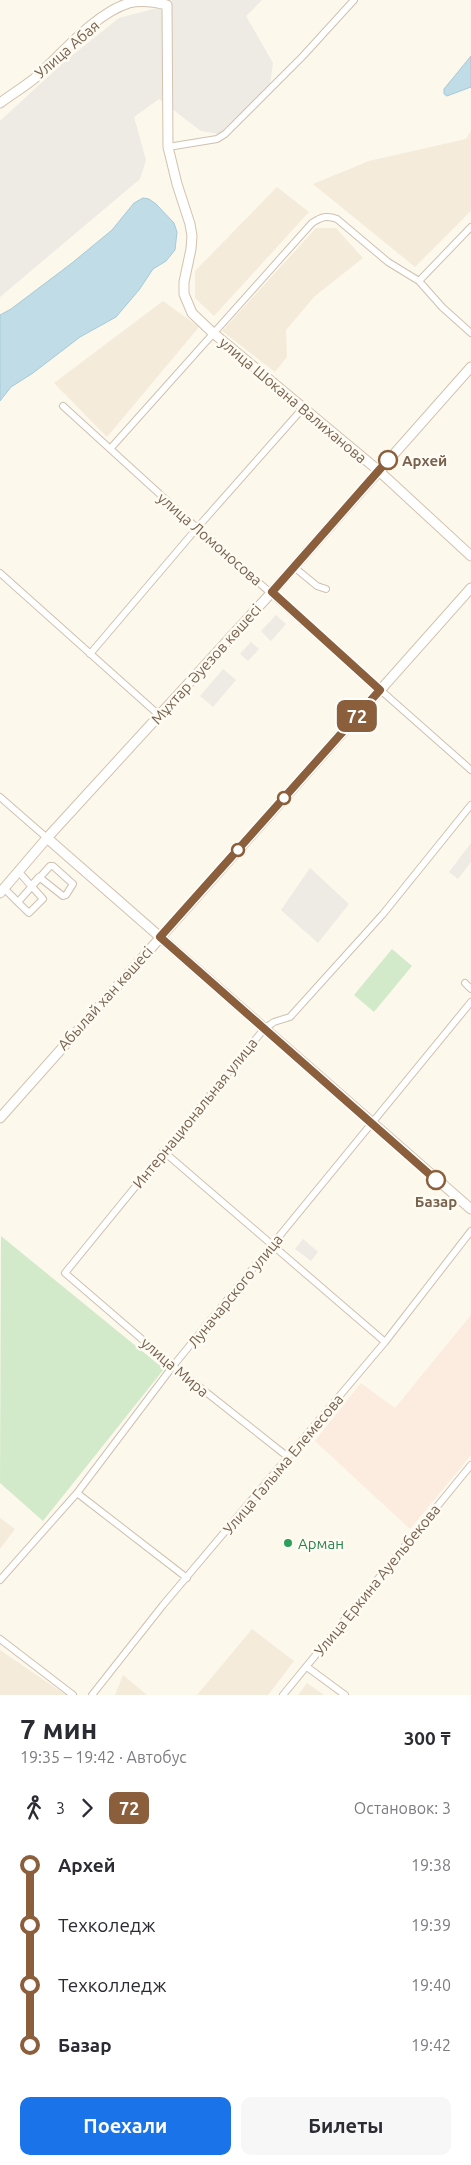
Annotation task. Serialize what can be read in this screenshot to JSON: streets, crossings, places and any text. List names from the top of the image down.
{
  "streets": {
    "street": [
      "Улица Абая",
      "улица Шокана Валиханова",
      "улица Ломоносова",
      "Мұхтар Әуезов көшесі",
      "Абылай хан көшесі",
      "Интернациональная улица",
      "Луначарского улица",
      "улица Мира",
      "Улица Галыма Елемесова",
      "Улица Еркина Ауельбекова"
    ]
  },
  "crossings": [
    ["Улица Абая", "улица Шокана Валиханова"],
    ["улица Шокана Валиханова", "Мұхтар Әуезов көшесі"],
    ["улица Ломоносова", "Мұхтар Әуезов көшесі"],
    ["улица Ломоносова", "Абылай хан көшесі"],
    ["Интернациональная улица", "улица Мира"],
    ["Луначарского улица", "улица Мира"],
    ["улица Мира", "Улица Галыма Елемесова"]
  ],
  "places": ["Архей", "Базар", "Арман"],
  "lines": ["bus line 72"],
  "page": {
    "on_map": "72",
    "heading": ["7 мин", "19:35 – 19:42 · Автобус", "300 ₸"],
    "legs": ["3", "72", "Остановок: 3"],
    "list": [
      {
        "name": "Архей",
        "value": "19:38"
      },
      {
        "name": "Техколедж",
        "value": "19:39"
      },
      {
        "name": "Техколледж",
        "value": "19:40"
      },
      {
        "name": "Базар",
        "value": "19:42"
      }
    ],
    "buttons": ["Поехали", "Билеты"]
  }
}
